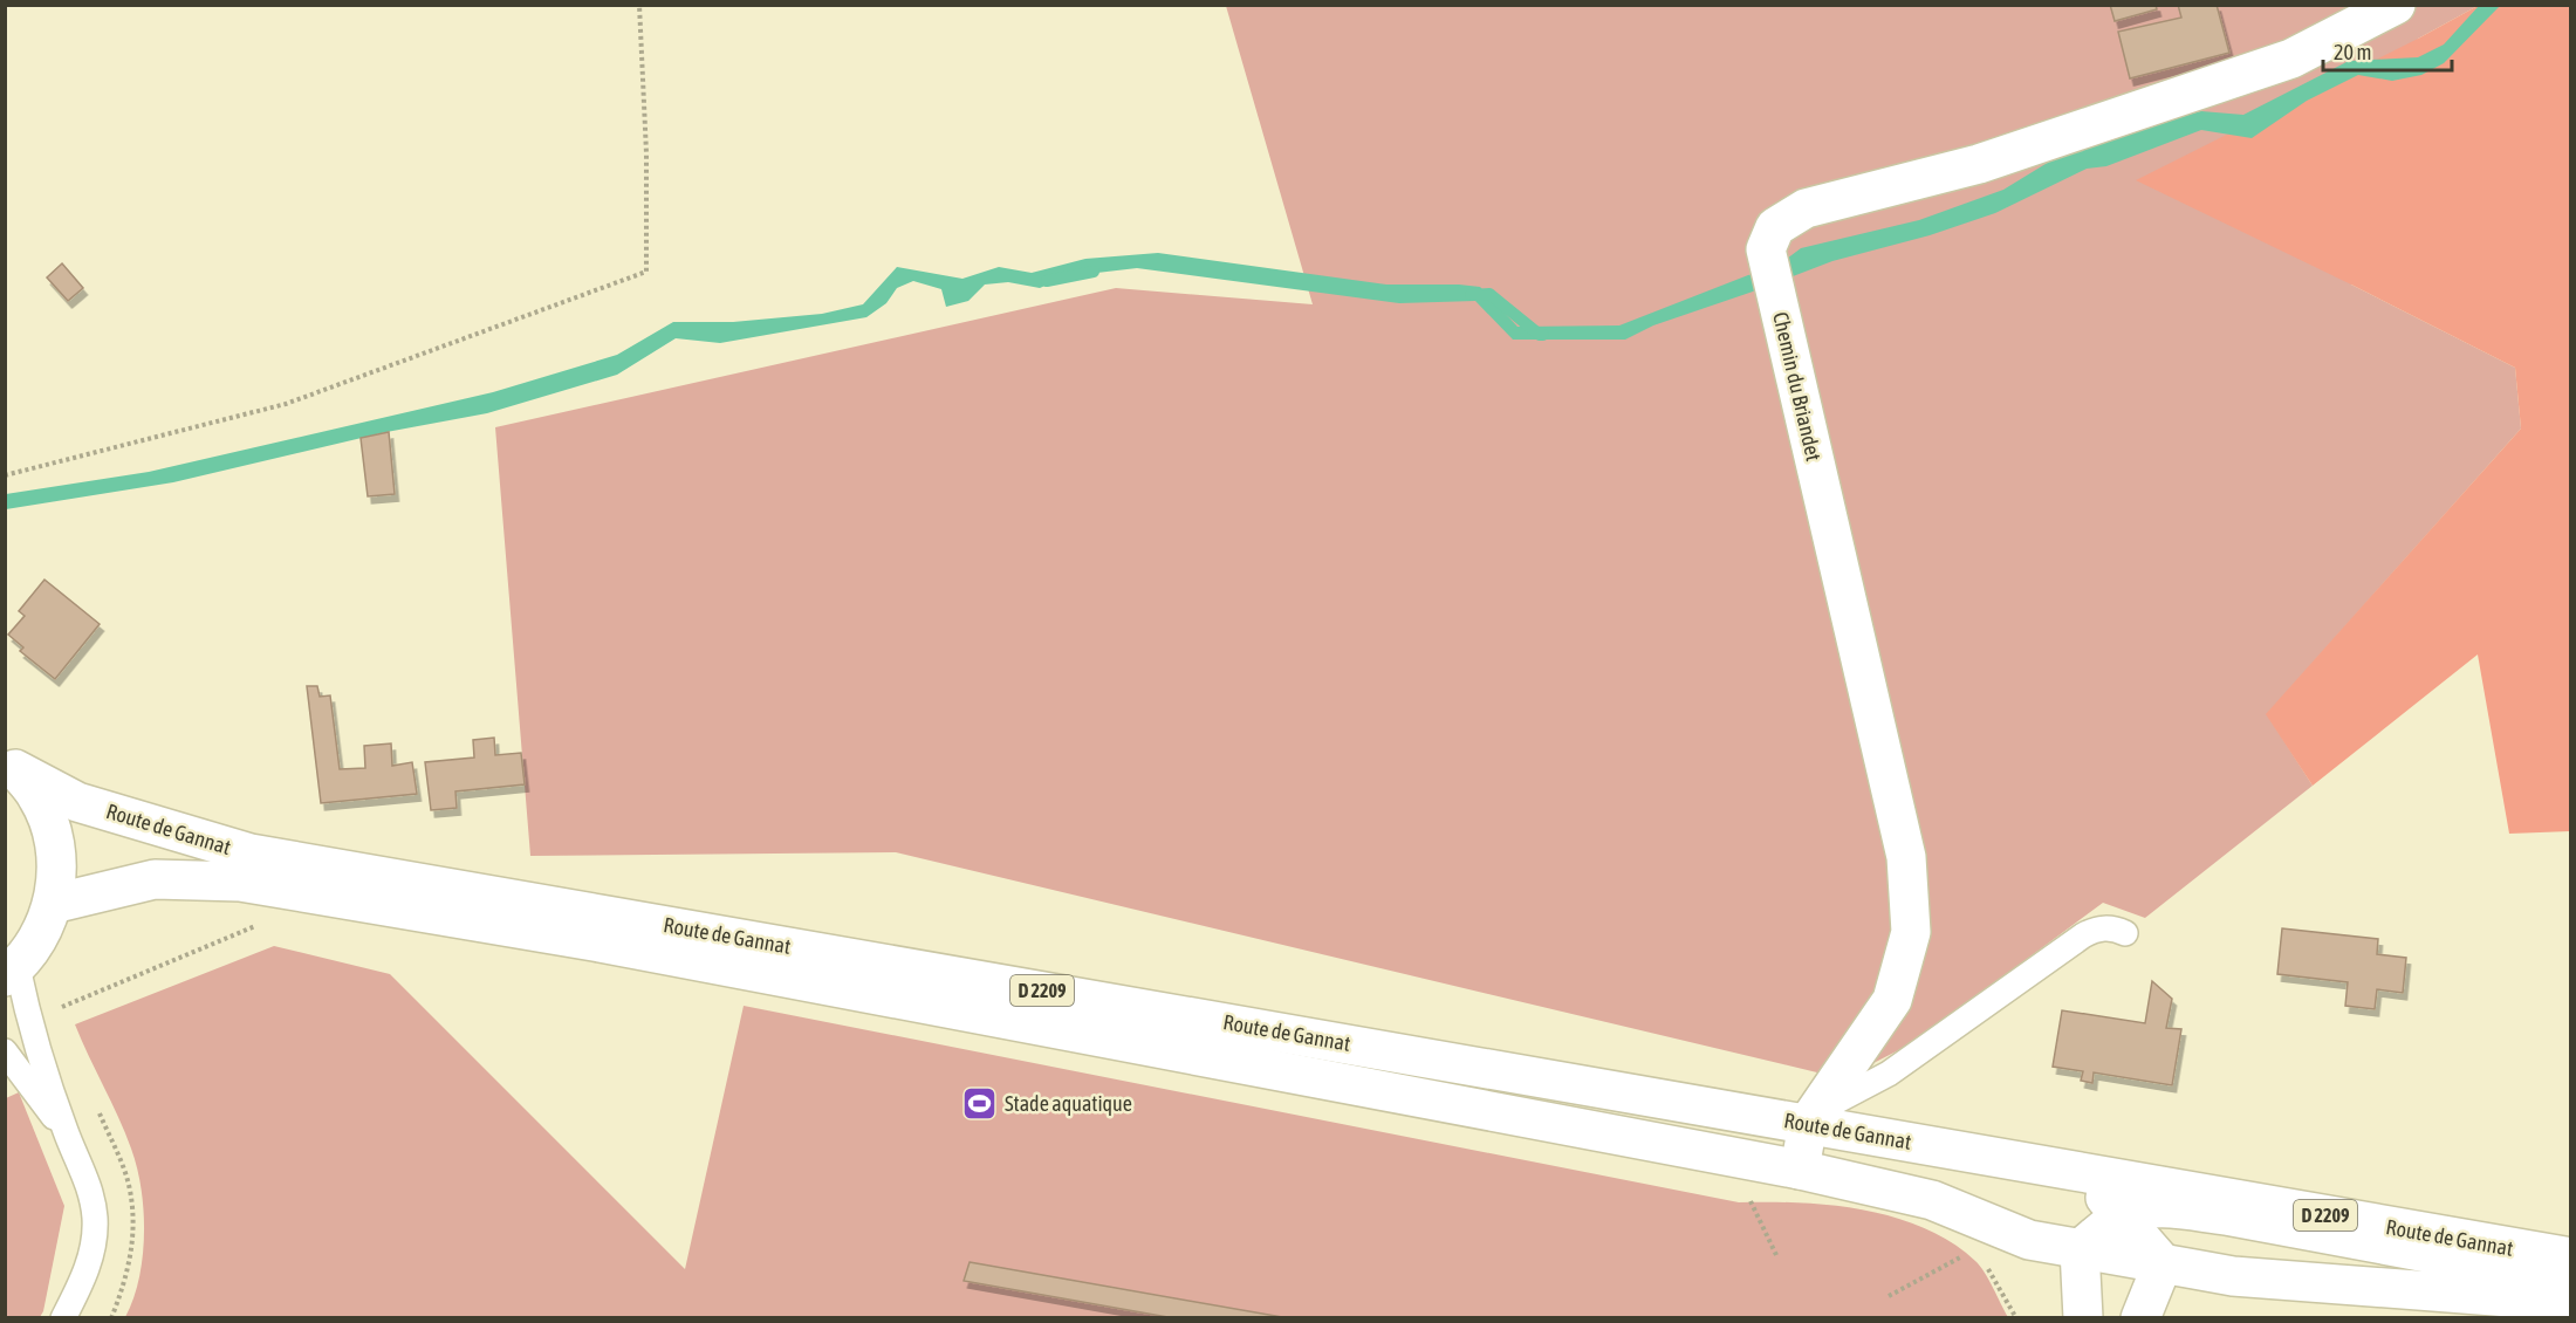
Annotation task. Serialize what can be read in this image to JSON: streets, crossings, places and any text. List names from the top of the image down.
{
  "streets": {
    "main road": ["Chemin du Briandet", "Route de Gannat", "D 2209"]
  },
  "crossings": [
    ["Chemin du Briandet", "Route de Gannat"]
  ],
  "places": {
    "sports": ["Stade aquatique"]
  },
  "scale_bar": "20 m"
}
